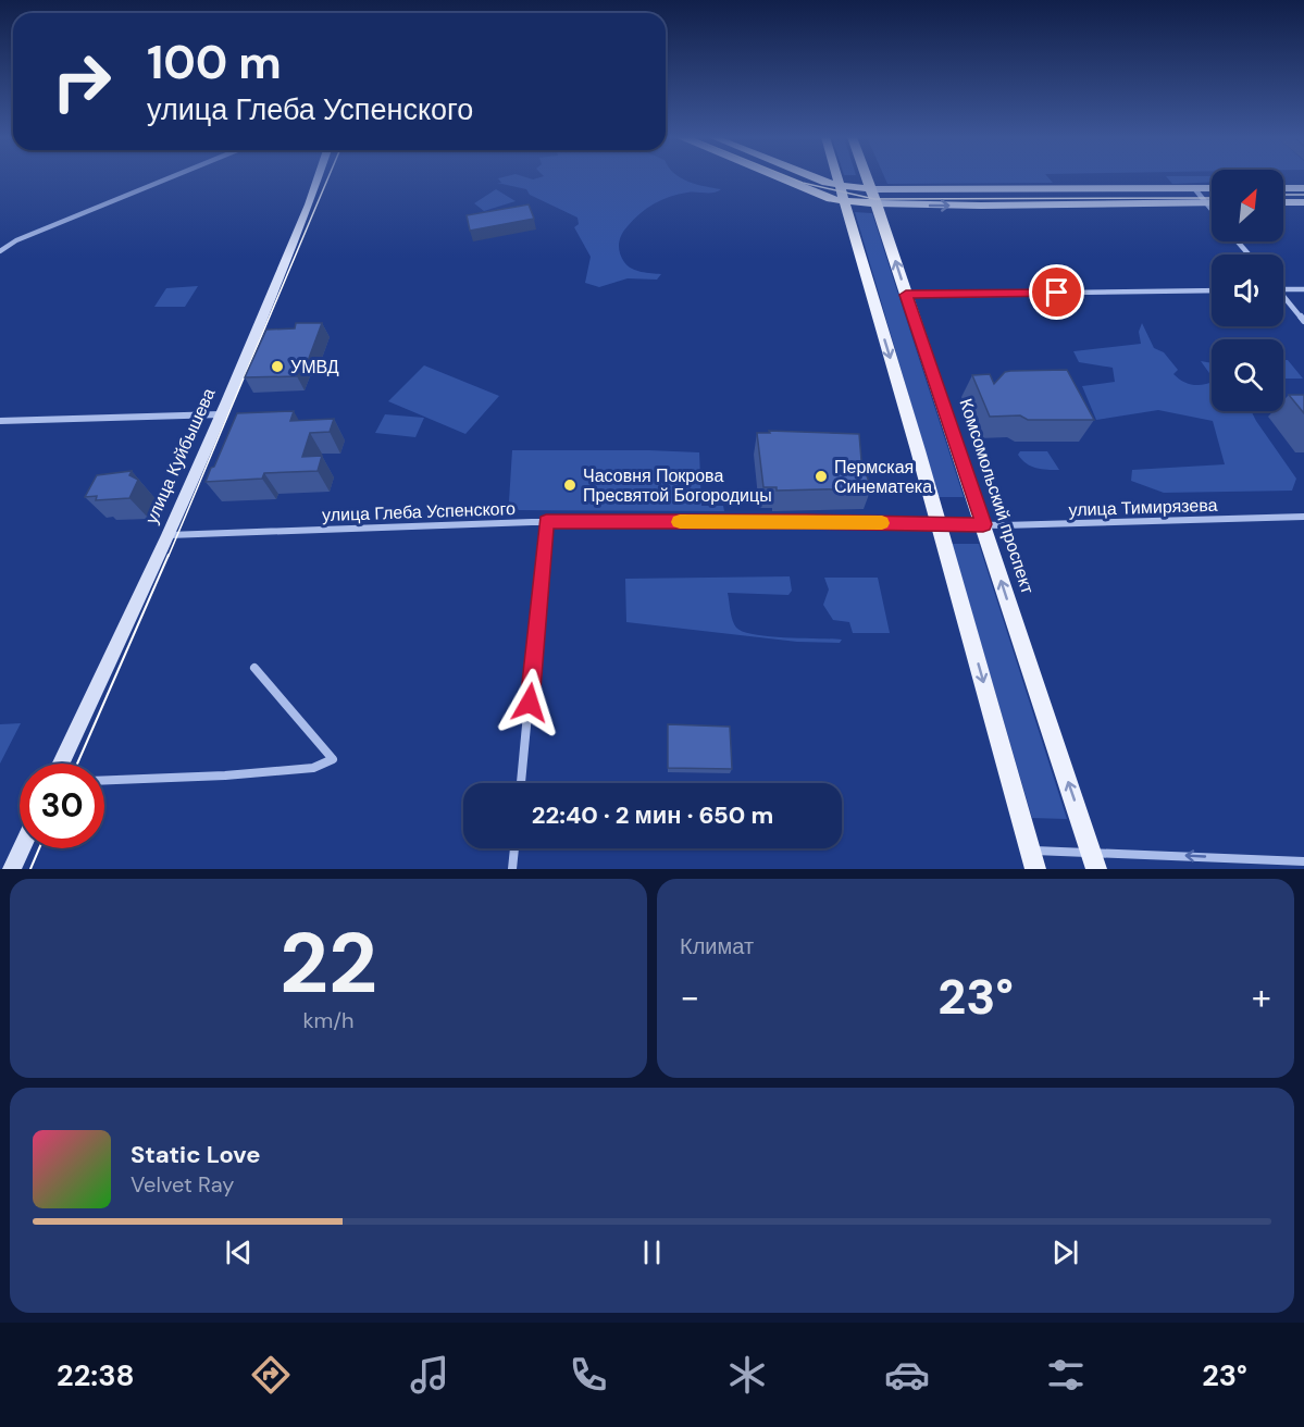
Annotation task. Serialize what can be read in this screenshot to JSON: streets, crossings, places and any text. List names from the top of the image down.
{
  "streets": {
    "main road": ["улица Куйбышева", "Комсомольский проспект"],
    "street": ["улица Тимирязева", "улица Глеба Успенского"]
  },
  "crossings": [
    ["улица Куйбышева", "улица Глеба Успенского"],
    ["Комсомольский проспект", "улица Тимирязева"],
    ["Комсомольский проспект", "улица Глеба Успенского"],
    ["улица Тимирязева", "улица Глеба Успенского"]
  ],
  "places": ["УМВД", "Пермская Синематека", "Часовня Покрова Пресвятой Богородицы"],
  "north": "top right",
  "page": {
    "turn": ["100 m", "улица Глеба Успенского"],
    "limit": "30",
    "trip": "22:40 · 2 мин · 650 m",
    "tile": [
      ["22", "km/h"],
      "Климат"
    ],
    "heat": ["−", "23°", "+"],
    "song": ["Static Love", "Velvet Ray"],
    "tabs": ["22:38", "23°"]
  }
}
